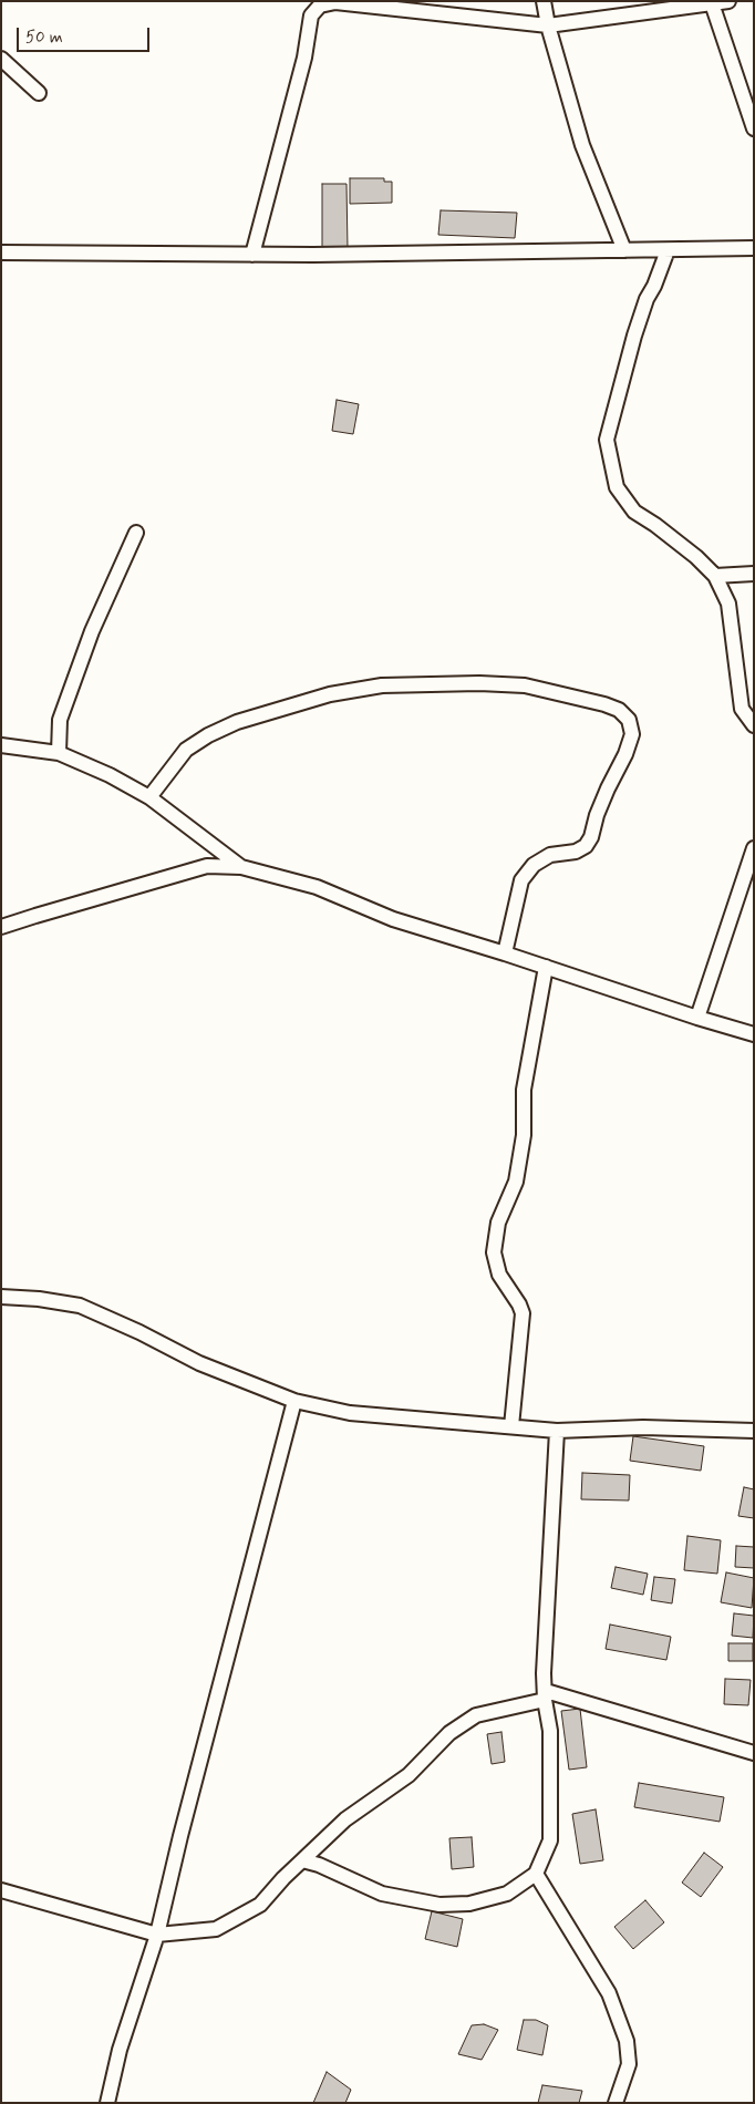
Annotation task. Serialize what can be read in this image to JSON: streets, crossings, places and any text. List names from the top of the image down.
{
  "scale_bar": "50 m"
}
